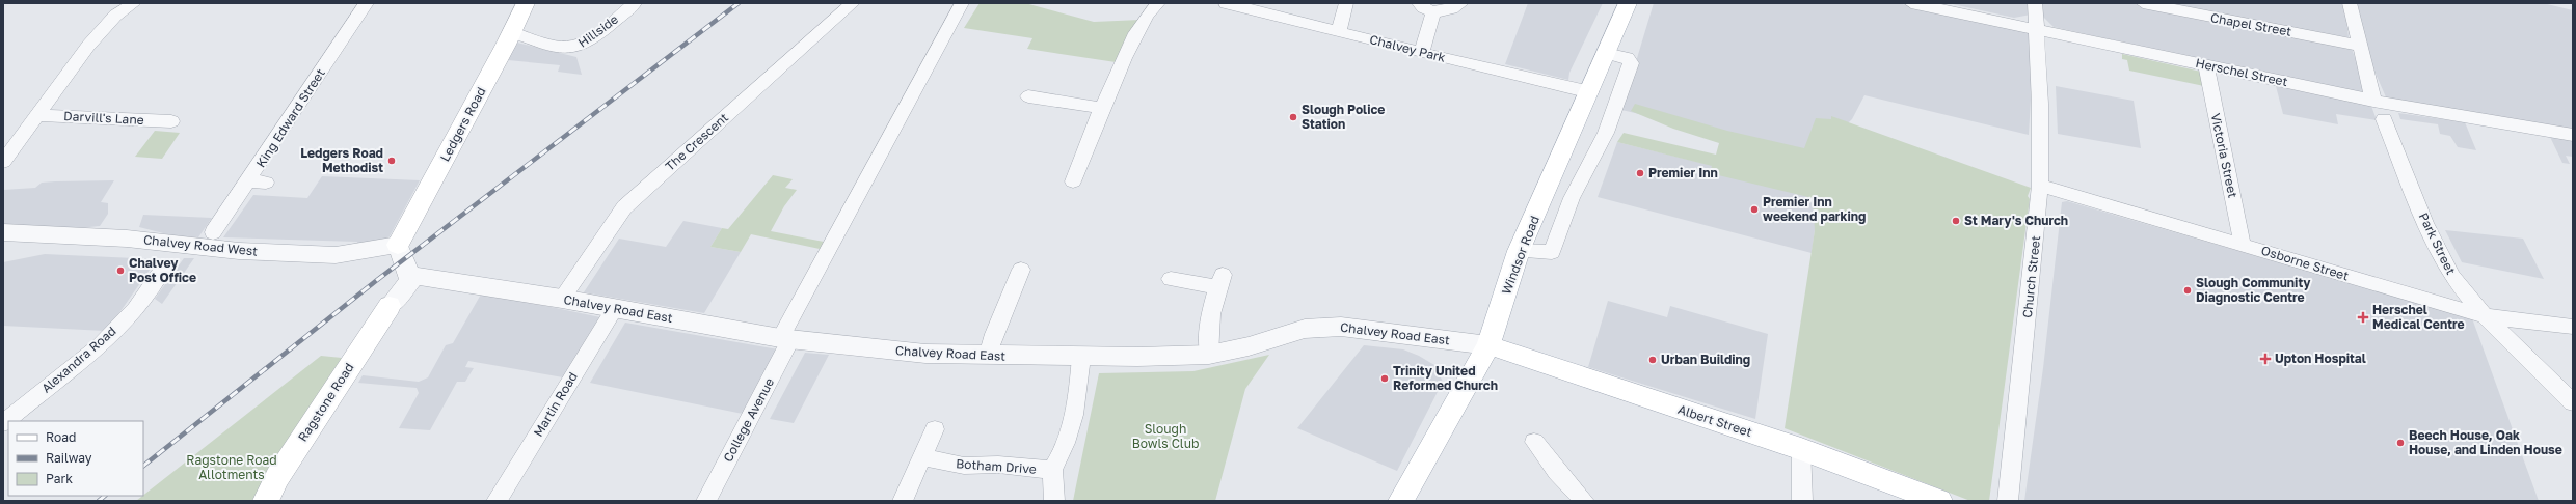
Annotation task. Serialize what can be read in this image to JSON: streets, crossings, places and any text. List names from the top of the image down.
{
  "streets": {
    "main road": [
      "Ledgers Road",
      "Windsor Road",
      "Ragstone Road",
      "Albert Street"
    ],
    "street": [
      "Chapel Street",
      "Hillside",
      "Chalvey Park",
      "Herschel Street",
      "Darvill's Lane",
      "King Edward Street",
      "The Crescent",
      "Victoria Street",
      "Park Street",
      "Chalvey Road West",
      "Osborne Street",
      "Church Street",
      "Chalvey Road East",
      "Alexandra Road",
      "Martin Road",
      "College Avenue",
      "Botham Drive"
    ]
  },
  "crossings": [
    ["Hillside", "Ledgers Road"],
    ["Chalvey Park", "Windsor Road"],
    ["Herschel Street", "Victoria Street"],
    ["Herschel Street", "Church Street"],
    ["Ledgers Road", "Chalvey Road West"],
    ["The Crescent", "Chalvey Road East"],
    ["Victoria Street", "Osborne Street"],
    ["Park Street", "Osborne Street"],
    ["Windsor Road", "Chalvey Road East"],
    ["Windsor Road", "Albert Street"],
    ["Osborne Street", "Church Street"],
    ["Chalvey Road East", "Martin Road"],
    ["Chalvey Road East", "College Avenue"],
    ["Chalvey Road East", "Albert Street"],
    ["Chalvey Road East", "Botham Drive"]
  ],
  "parks": ["Slough Bowls Club", "Ragstone Road Allotments"],
  "places": {
    "other": [
      "Slough Police Station",
      "Ledgers Road Methodist",
      "Premier Inn",
      "Premier Inn weekend parking",
      "St Mary's Church",
      "Chalvey Post Office",
      "Slough Community Diagnostic Centre",
      "Urban Building",
      "Trinity United Reformed Church",
      "Beech House, Oak House, and Linden House"
    ],
    "health": ["Herschel Medical Centre", "Upton Hospital"]
  },
  "legend": ["Road", "Railway", "Park"]
}
